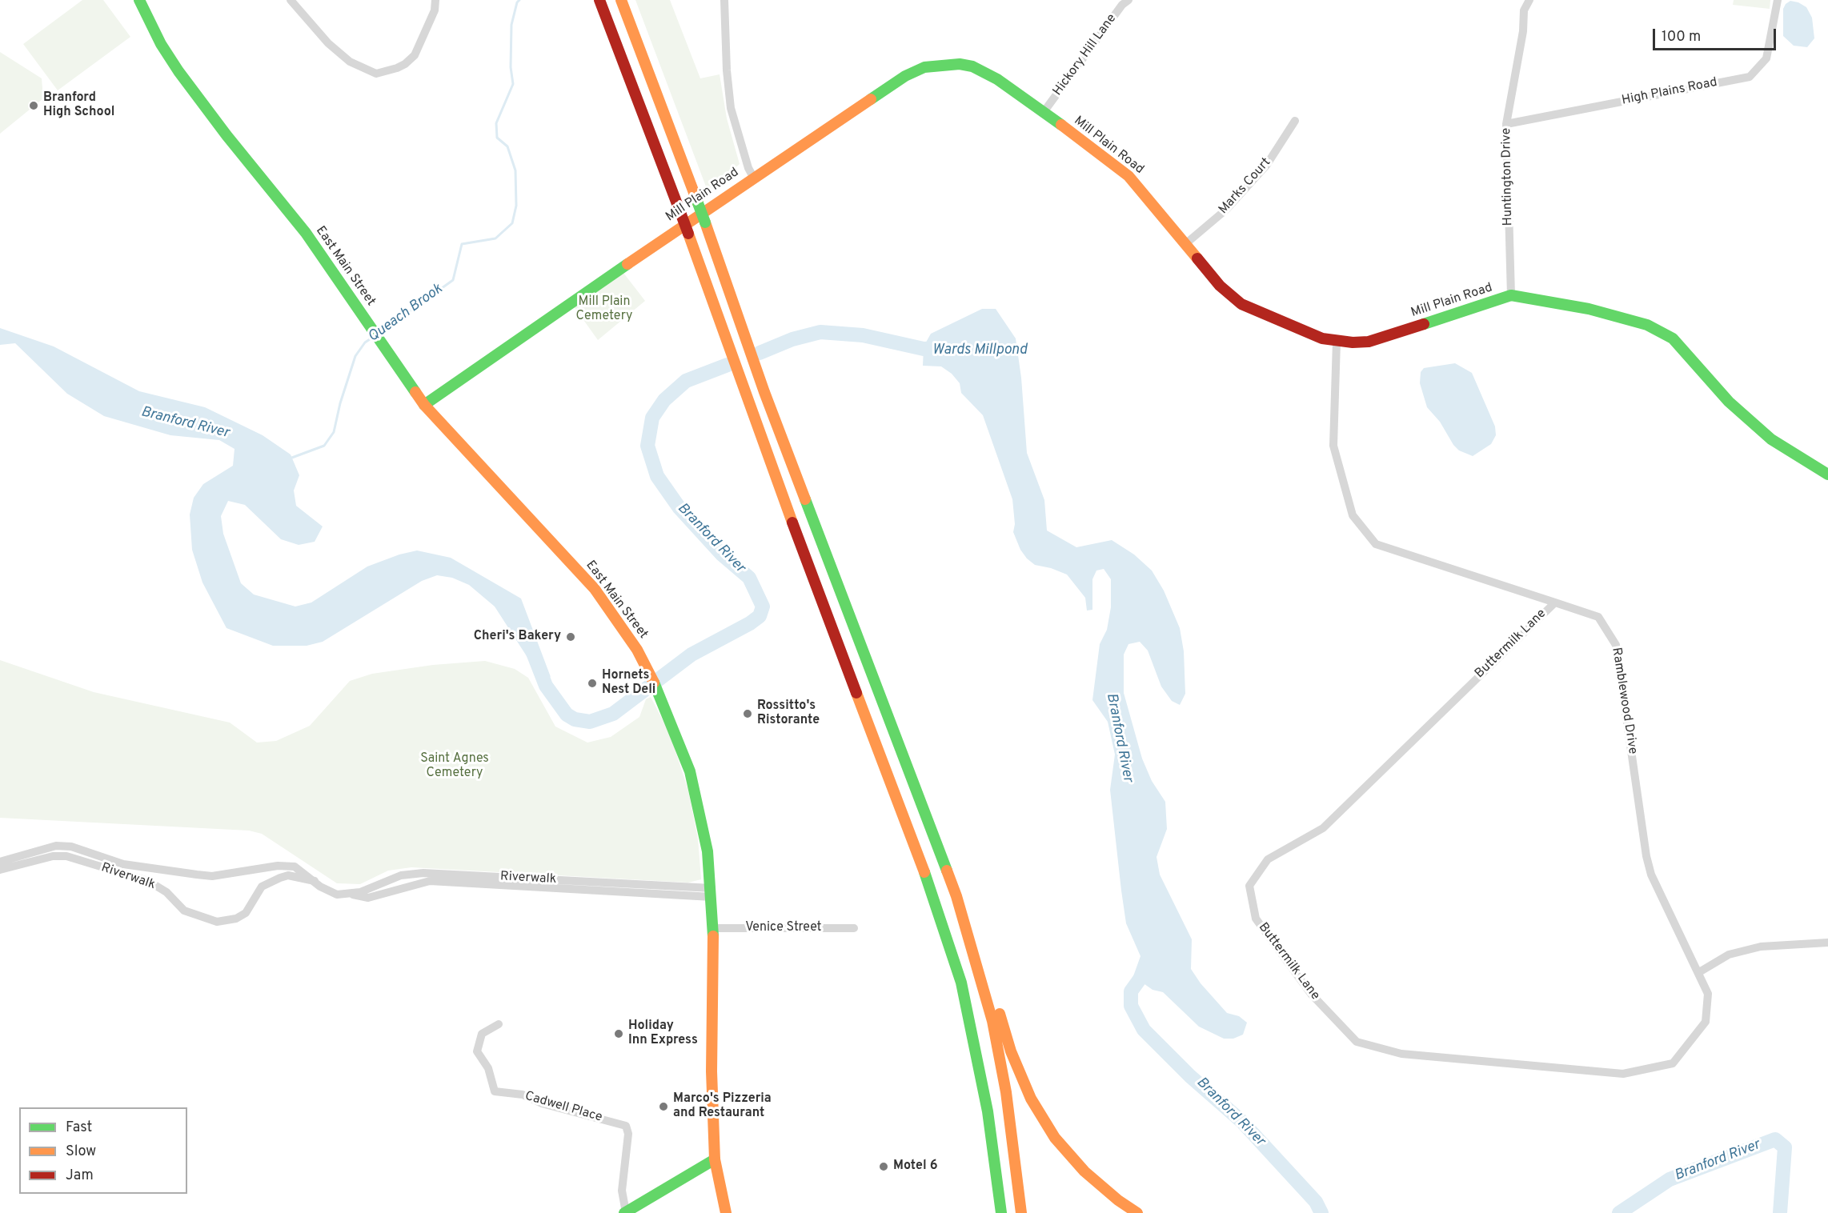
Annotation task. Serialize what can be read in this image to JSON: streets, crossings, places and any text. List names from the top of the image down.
{
  "streets": {
    "main road": ["Mill Plain Road", "East Main Street"],
    "street": [
      "Hickory Hill Lane",
      "High Plains Road",
      "Huntington Drive",
      "Marks Court",
      "Buttermilk Lane",
      "Ramblewood Drive",
      "Riverwalk",
      "Venice Street",
      "Cadwell Place"
    ]
  },
  "crossings": [
    ["Hickory Hill Lane", "Mill Plain Road"],
    ["High Plains Road", "Huntington Drive"],
    ["Mill Plain Road", "Huntington Drive"],
    ["Mill Plain Road", "Marks Court"],
    ["Mill Plain Road", "East Main Street"],
    ["Mill Plain Road", "Ramblewood Drive"],
    ["East Main Street", "Riverwalk"],
    ["East Main Street", "Venice Street"],
    ["Buttermilk Lane", "Ramblewood Drive"]
  ],
  "water": ["Queach Brook", "Wards Millpond", "Branford River"],
  "parks": ["Mill Plain Cemetery", "Saint Agnes Cemetery"],
  "places": [
    "Branford High School",
    "Cheri's Bakery",
    "Hornets Nest Deli",
    "Rossitto's Ristorante",
    "Holiday Inn Express",
    "Marco's Pizzeria and Restaurant",
    "Motel 6"
  ],
  "legend": ["Fast", "Slow", "Jam"],
  "scale_bar": "100 m"
}
